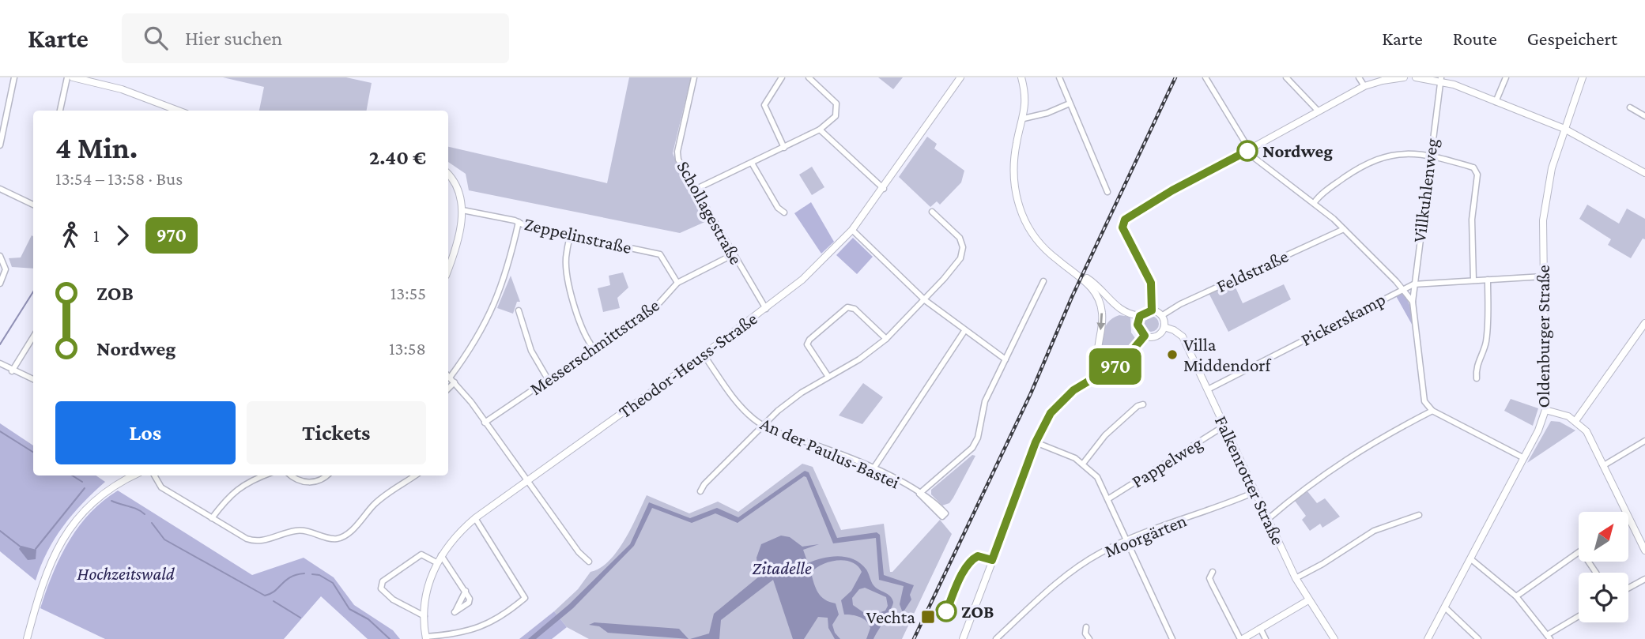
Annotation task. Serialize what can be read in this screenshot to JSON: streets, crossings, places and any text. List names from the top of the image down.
{
  "streets": {
    "street": [
      "Villkuhlenweg",
      "Schollagestraße",
      "Zeppelinstraße",
      "Feldstraße",
      "Pickerskamp",
      "Oldenburger Straße",
      "Messerschmittstraße",
      "Theodor-Heuss-Straße",
      "An der Paulus-Bastei",
      "Pappelweg",
      "Falkenrotter Straße",
      "Moorgärten"
    ]
  },
  "crossings": [
    ["Villkuhlenweg", "Pickerskamp"],
    ["Schollagestraße", "Messerschmittstraße"],
    ["Schollagestraße", "Theodor-Heuss-Straße"],
    ["Zeppelinstraße", "Messerschmittstraße"],
    ["Feldstraße", "Falkenrotter Straße"],
    ["Pickerskamp", "Oldenburger Straße"],
    ["Pickerskamp", "Falkenrotter Straße"],
    ["Theodor-Heuss-Straße", "An der Paulus-Bastei"],
    ["Pappelweg", "Falkenrotter Straße"],
    ["Falkenrotter Straße", "Moorgärten"]
  ],
  "parks": ["Zitadelle", "Hochzeitswald"],
  "places": {
    "other": ["Nordweg", "Villa Middendorf", "ZOB"],
    "transit": ["Vechta"]
  },
  "lines": ["bus line 970"],
  "north": "top right",
  "page": {
    "header": "Karte",
    "search": "Hier suchen",
    "nav": ["Karte", "Route", "Gespeichert"],
    "on_map": "970",
    "heading": ["4 Min.", "13:54 – 13:58 · Bus", "2.40 €"],
    "legs": ["1", "970"],
    "list": [
      {
        "name": "ZOB",
        "value": "13:55"
      },
      {
        "name": "Nordweg",
        "value": "13:58"
      }
    ],
    "buttons": ["Los", "Tickets"]
  }
}
